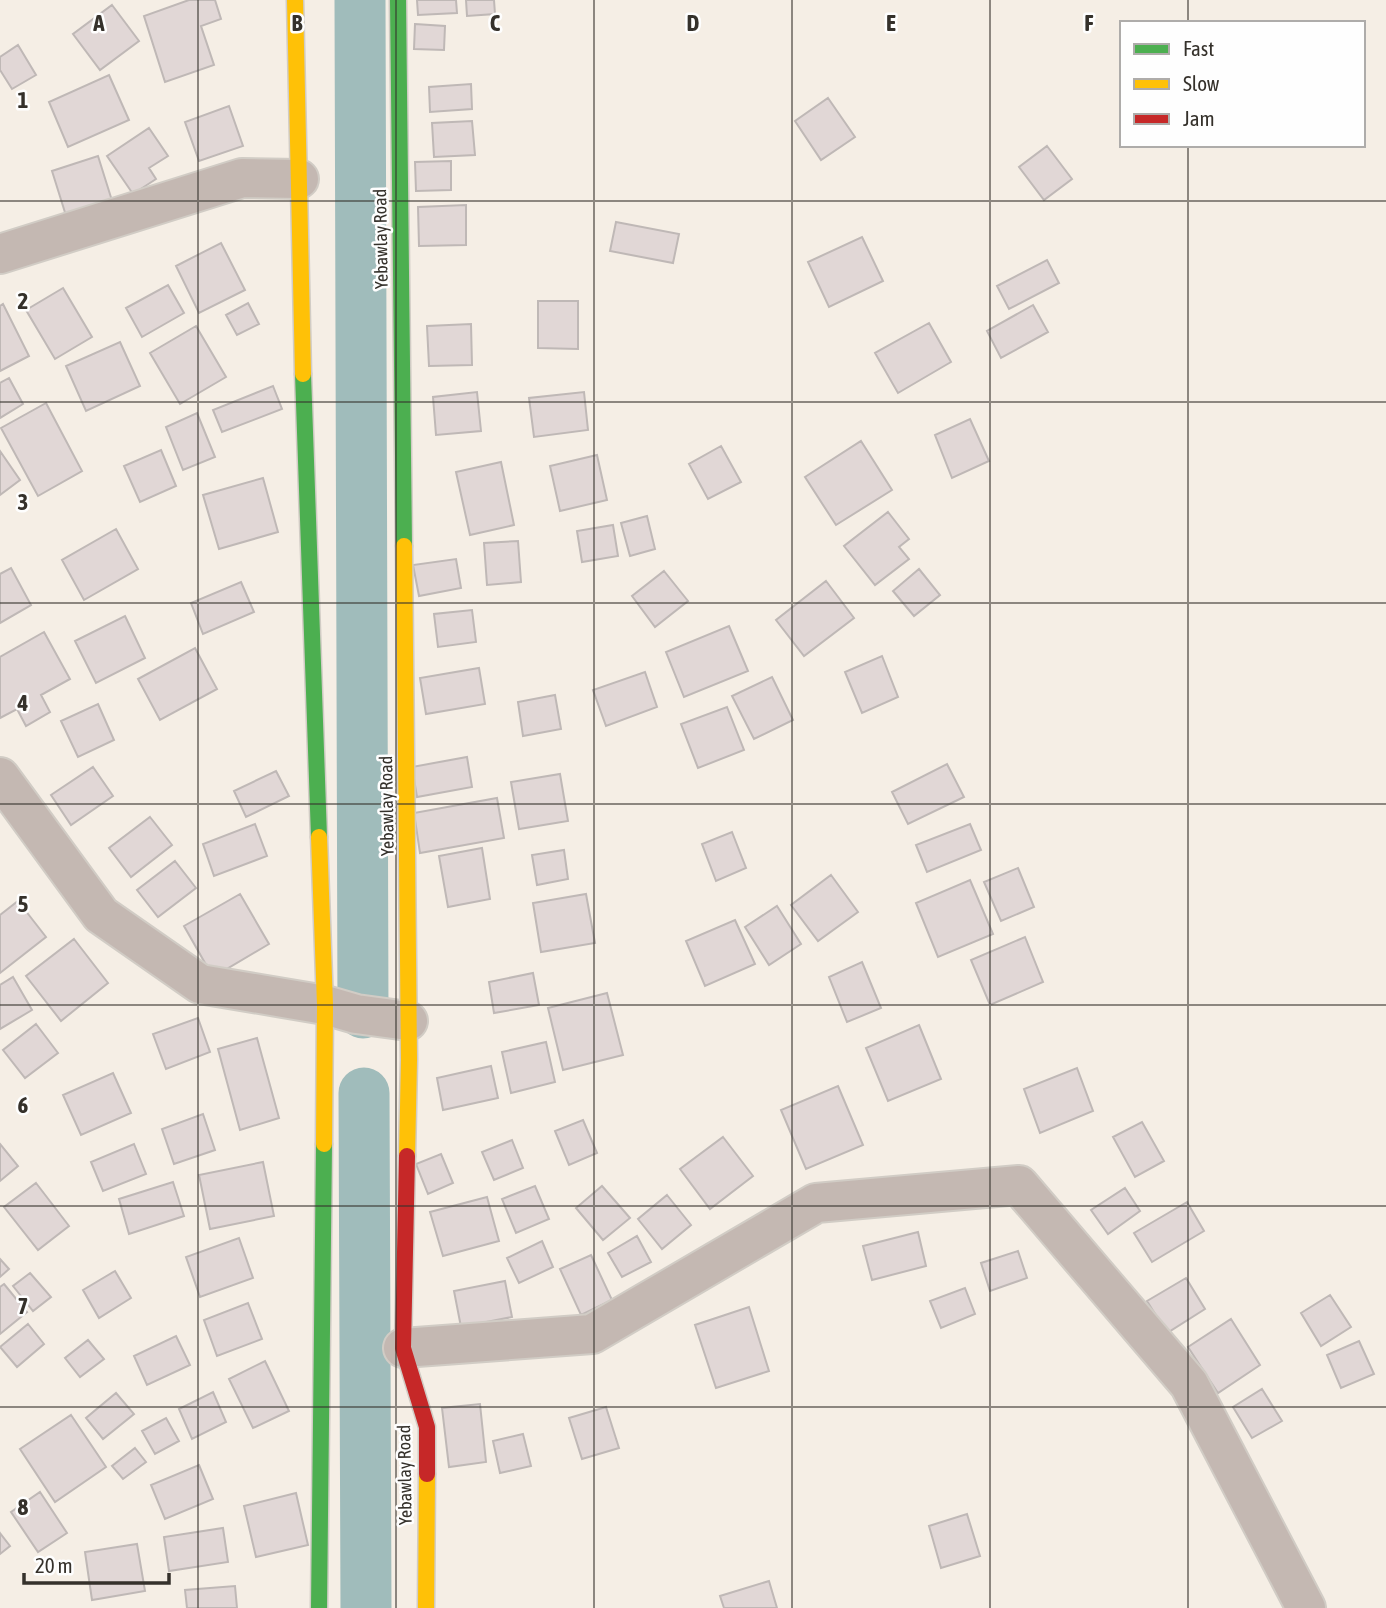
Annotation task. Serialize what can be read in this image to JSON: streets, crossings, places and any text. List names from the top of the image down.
{
  "streets": {
    "street": ["Yebawlay Road"]
  },
  "legend": ["Fast", "Slow", "Jam"],
  "scale_bar": "20 m",
  "grid": {
    "columns": [
      "A",
      "B",
      "C",
      "D",
      "E",
      "F"
    ],
    "rows": [
      "1",
      "2",
      "3",
      "4",
      "5",
      "6",
      "7",
      "8"
    ]
  }
}
